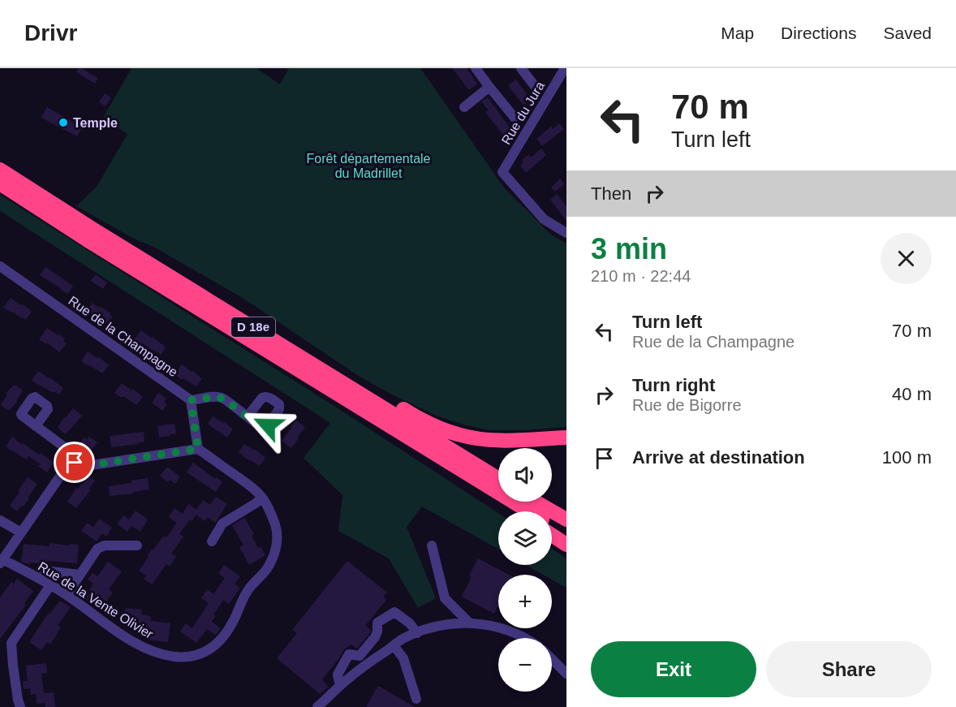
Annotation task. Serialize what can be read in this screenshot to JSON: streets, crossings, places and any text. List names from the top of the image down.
{
  "streets": {
    "highway": ["D 18e"],
    "street": ["Rue du Jura", "Rue de la Champagne", "Rue de la Vente Olivier"]
  },
  "parks": ["Forêt départementale du Madrillet"],
  "places": ["Temple"],
  "page": {
    "header": "Drivr",
    "nav": ["Map", "Directions", "Saved"],
    "turn": ["70 m", "Turn left"],
    "then": "Then",
    "heading": ["3 min", "210 m · 22:44"],
    "list": [
      {
        "name": "Turn left",
        "note": "Rue de la Champagne",
        "value": "70 m"
      },
      {
        "name": "Turn right",
        "note": "Rue de Bigorre",
        "value": "40 m"
      },
      {
        "name": "Arrive at destination",
        "value": "100 m"
      }
    ],
    "map_buttons": ["+", "−"],
    "buttons": ["Exit", "Share"]
  }
}
